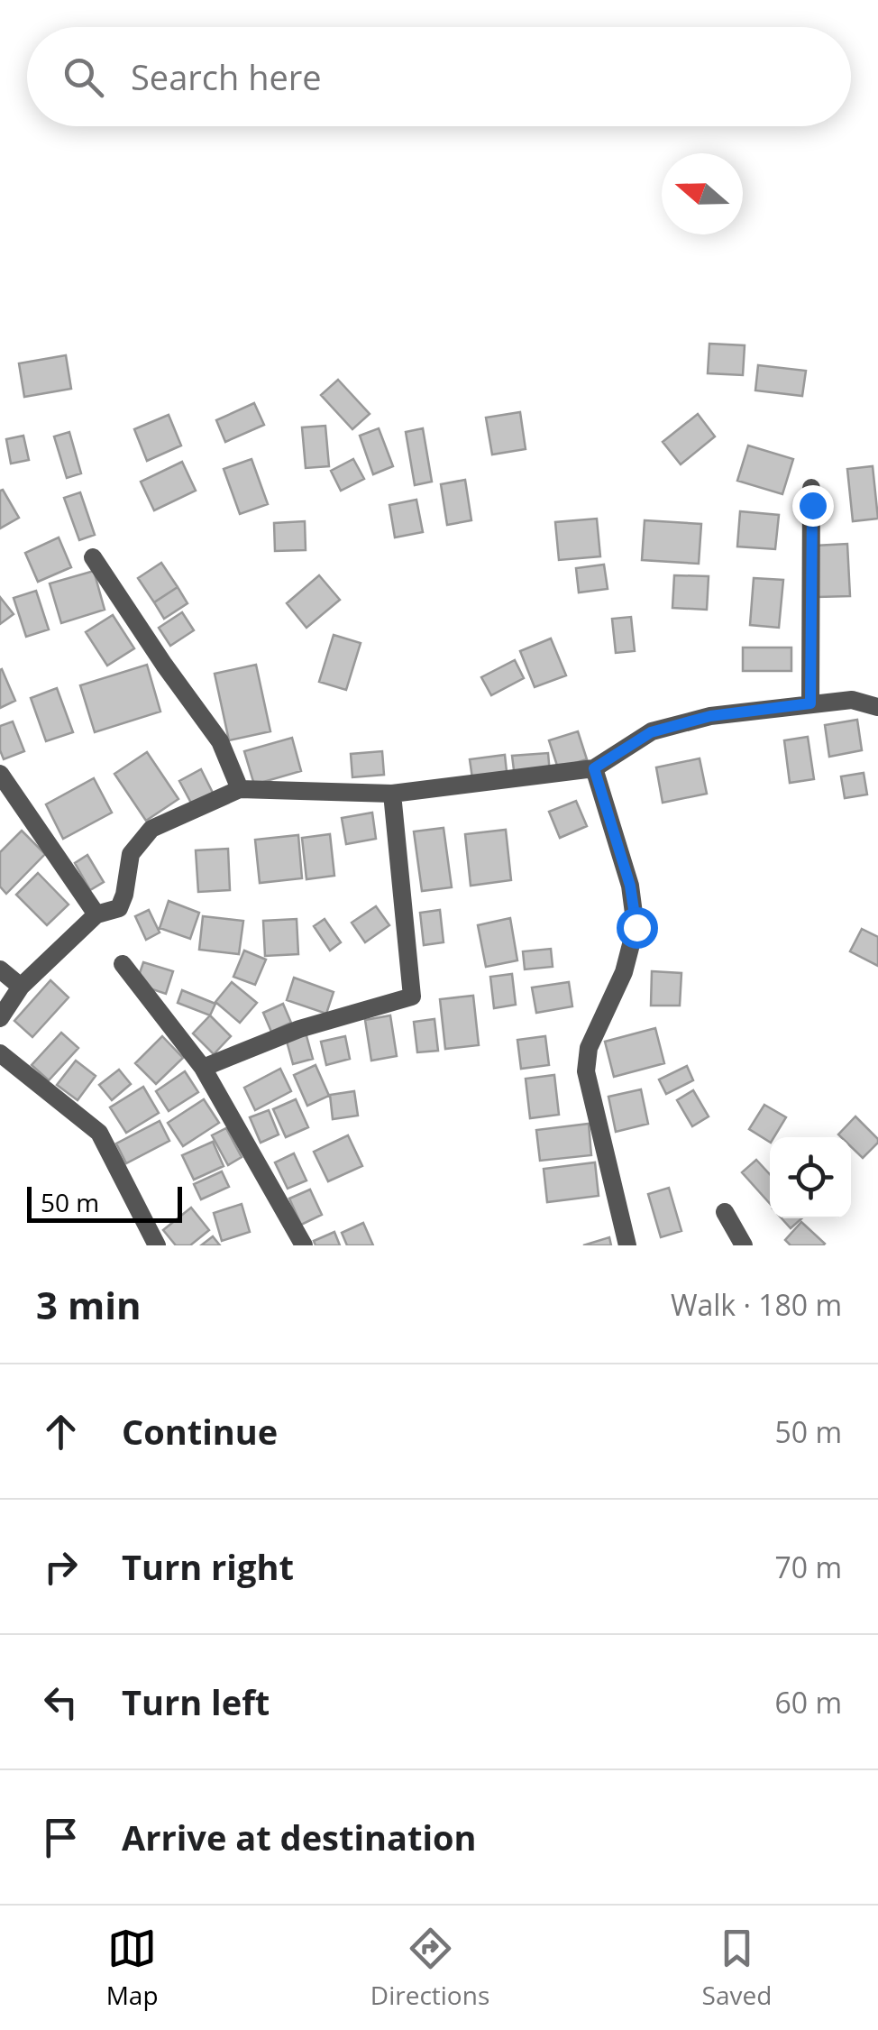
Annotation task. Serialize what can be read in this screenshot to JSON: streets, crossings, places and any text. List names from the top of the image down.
{
  "scale_bar": "50 m",
  "north": "left",
  "page": {
    "search": "Search here",
    "scale": "50 m",
    "heading": ["3 min", "Walk · 180 m"],
    "list": [
      ["Continue", "50 m"],
      ["Turn right", "70 m"],
      ["Turn left", "60 m"],
      "Arrive at destination"
    ],
    "nav": ["Map", "Directions", "Saved"]
  }
}
